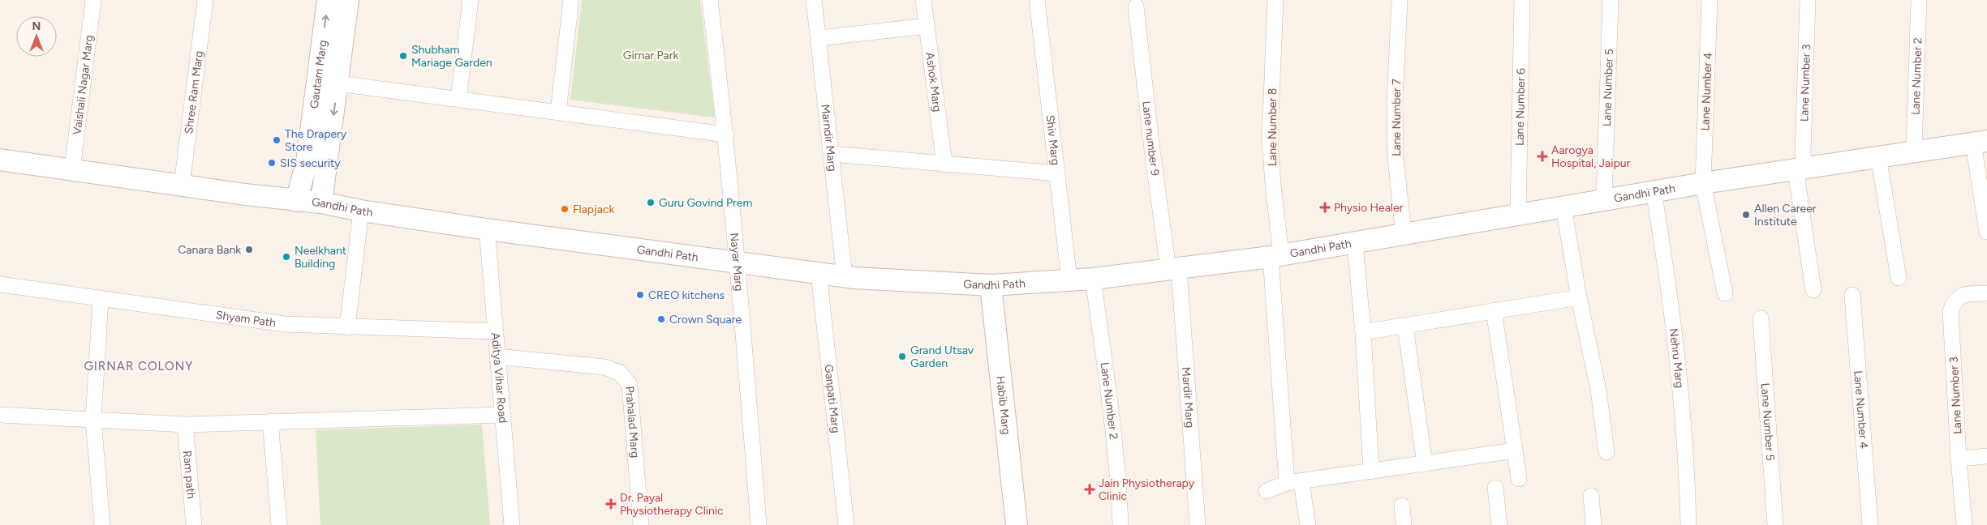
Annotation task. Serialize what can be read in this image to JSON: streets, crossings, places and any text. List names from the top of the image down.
{
  "streets": {
    "street": [
      "Gautam Marg",
      "Lane Number 2",
      "Ashok Marg",
      "Lane Number 3",
      "Vaishali Nagar Marg",
      "Lane Number 5",
      "Lane Number 4",
      "Shree Ram Marg",
      "Lane Number 6",
      "Lane Number 7",
      "Lane Number 8",
      "Marndir Marg",
      "Lane number 9",
      "Shiv Marg",
      "Gandhi Path",
      "Nayar Marg",
      "Shyam Path",
      "Nehru Marg",
      "Aditya Vihar Road",
      "Mardir Marg",
      "Ganpati Marg",
      "Habib Marg",
      "Prahalad Marg",
      "Ram path"
    ]
  },
  "crossings": [
    ["Gautam Marg", "Gandhi Path"],
    ["Lane Number 2", "Gandhi Path"],
    ["Lane Number 3", "Gandhi Path"],
    ["Vaishali Nagar Marg", "Gandhi Path"],
    ["Lane Number 5", "Gandhi Path"],
    ["Lane Number 4", "Gandhi Path"],
    ["Shree Ram Marg", "Gandhi Path"],
    ["Lane Number 6", "Gandhi Path"],
    ["Lane Number 7", "Gandhi Path"],
    ["Lane Number 8", "Gandhi Path"],
    ["Marndir Marg", "Gandhi Path"],
    ["Lane number 9", "Gandhi Path"],
    ["Lane number 9", "Mardir Marg"],
    ["Shiv Marg", "Gandhi Path"],
    ["Gandhi Path", "Nayar Marg"],
    ["Gandhi Path", "Nehru Marg"],
    ["Gandhi Path", "Aditya Vihar Road"],
    ["Gandhi Path", "Mardir Marg"],
    ["Gandhi Path", "Ganpati Marg"],
    ["Gandhi Path", "Habib Marg"],
    ["Shyam Path", "Aditya Vihar Road"],
    ["Aditya Vihar Road", "Prahalad Marg"]
  ],
  "districts": ["GIRNAR COLONY"],
  "parks": ["Girnar Park"],
  "places": {
    "other": [
      "Shubham Mariage Garden",
      "The Drapery Store",
      "SIS security",
      "Guru Govind Prem",
      "Flapjack",
      "Allen Career Institute",
      "Canara Bank",
      "Neelkhant Building",
      "CREO kitchens",
      "Crown Square",
      "Grand Utsav Garden"
    ],
    "health": [
      "Aarogya Hospital, Jaipur",
      "Physio Healer",
      "Jain Physiotherapy Clinic",
      "Dr. Payal Physiotherapy Clinic"
    ]
  },
  "north": "top"
}
